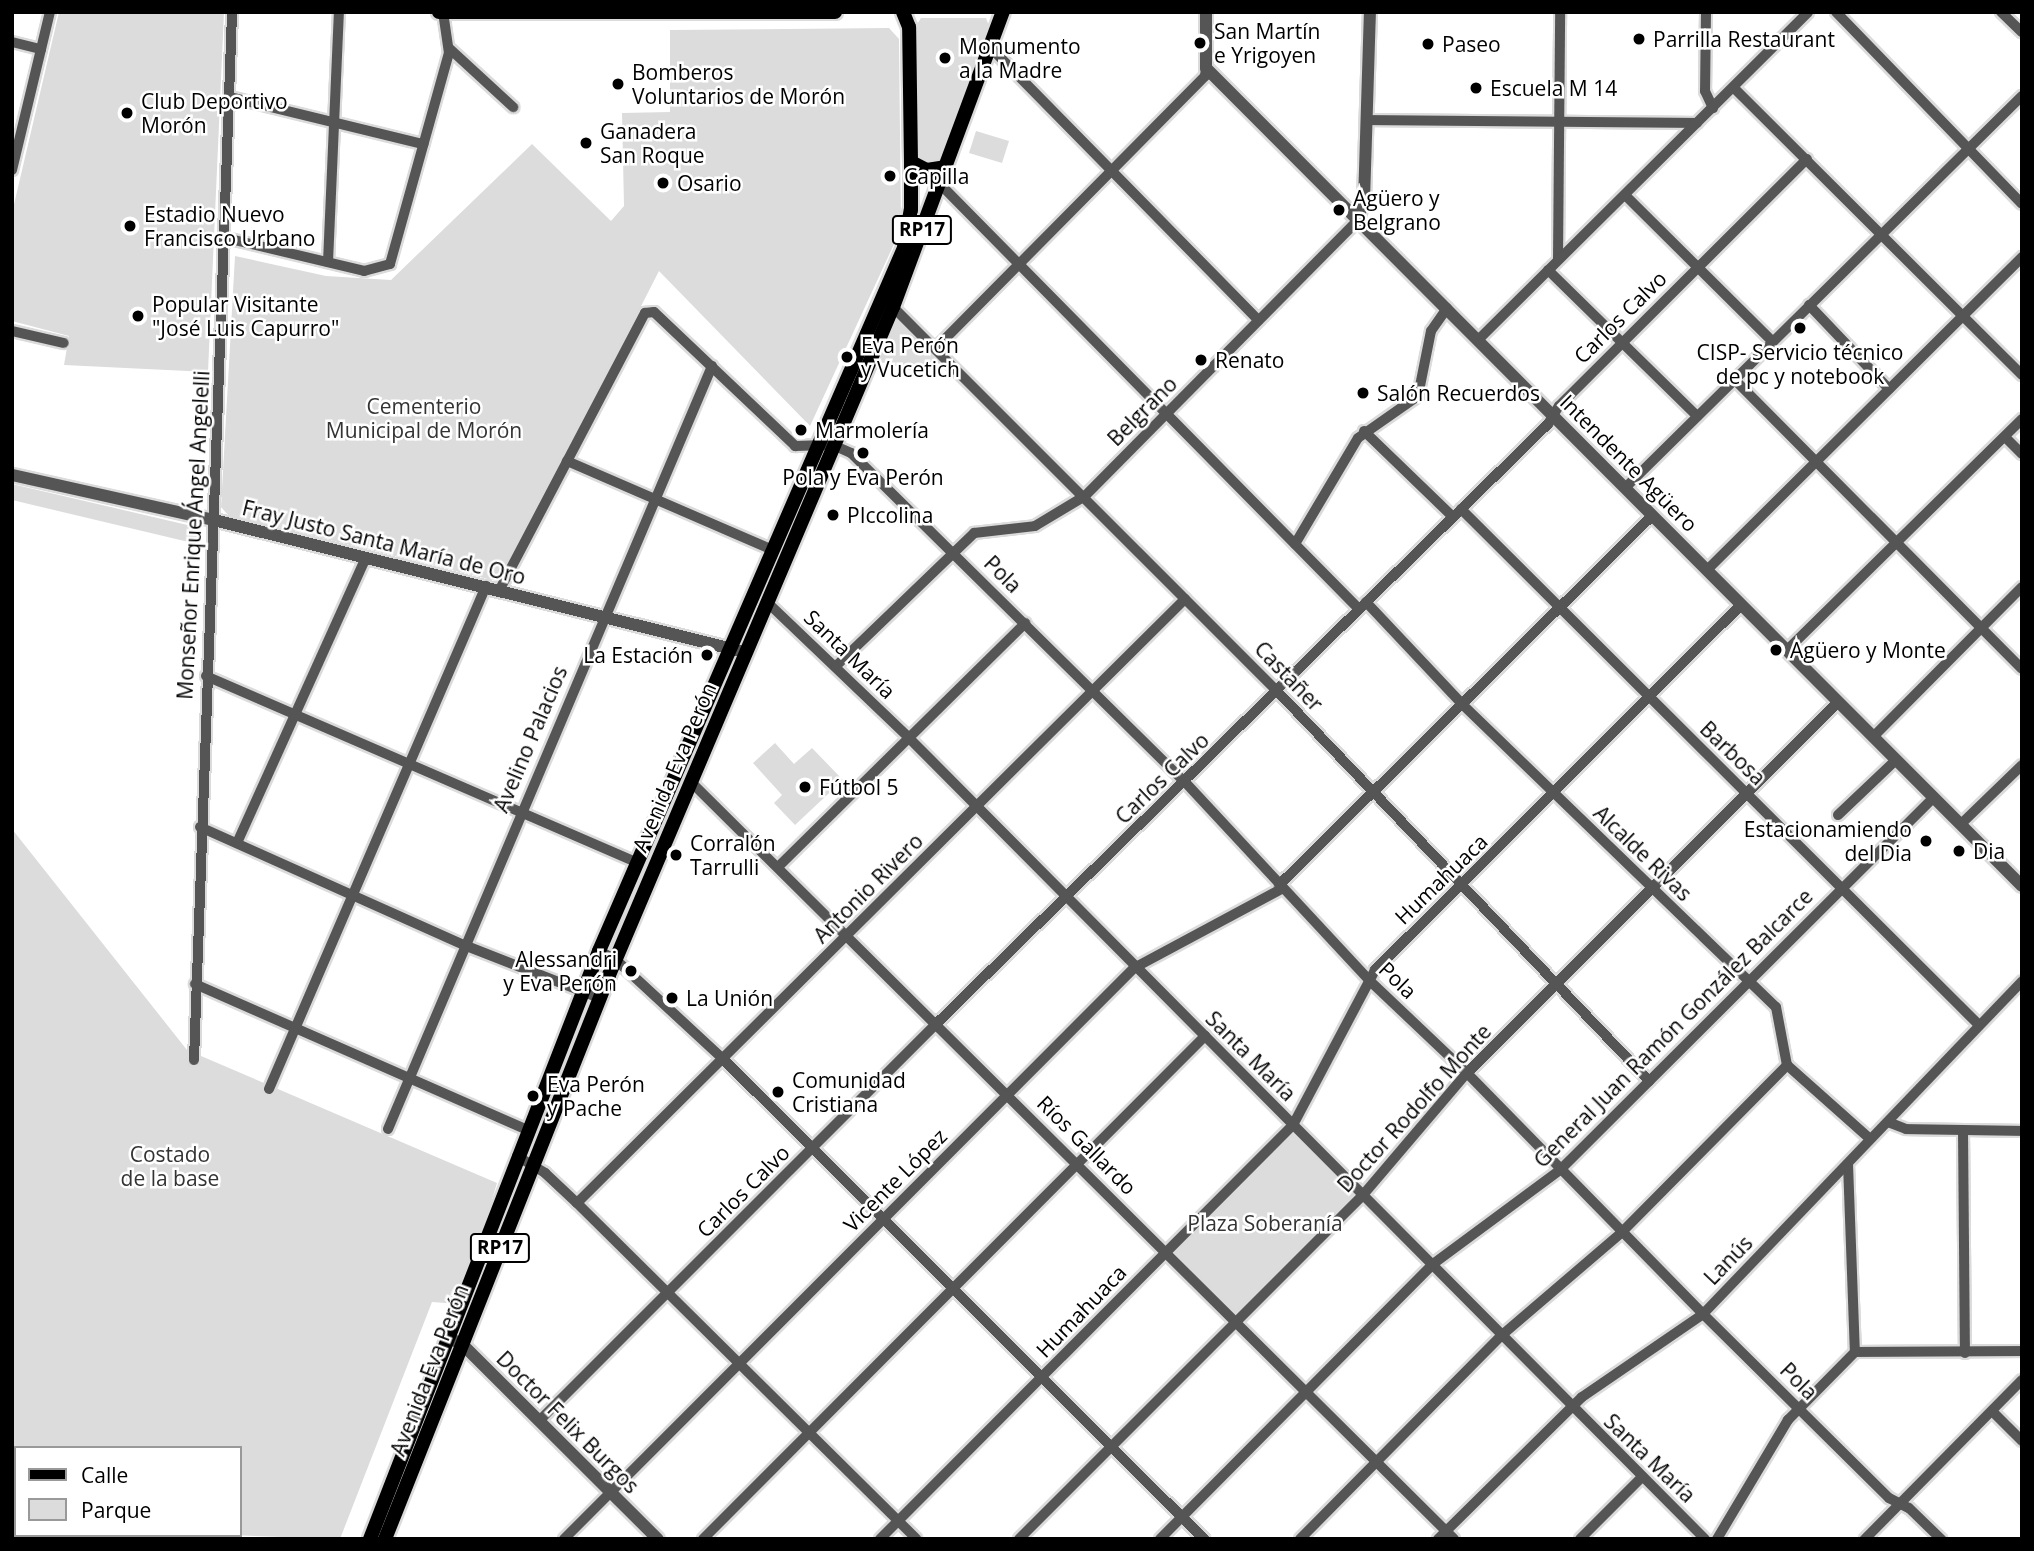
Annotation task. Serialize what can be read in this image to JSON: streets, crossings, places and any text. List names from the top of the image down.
{
  "streets": {
    "main road": ["RP17", "Avenida Eva Perón"],
    "street": [
      "Carlos Calvo",
      "Belgrano",
      "Intendente Agüero",
      "Monseñor Enrique Ángel Angelelli",
      "Fray Justo Santa María de Oro",
      "Pola",
      "Santa María",
      "Castañer",
      "Avelino Palacios",
      "Barbosa",
      "Alcalde Rivas",
      "Humahuaca",
      "Antonio Rivero",
      "General Juan Ramón González Balcarce",
      "Doctor Rodolfo Monte",
      "Ríos Gallardo",
      "Vicente López",
      "Lanús",
      "Doctor Felix Burgos"
    ]
  },
  "crossings": [
    ["Carlos Calvo", "Intendente Agüero"],
    ["Carlos Calvo", "Pola"],
    ["Carlos Calvo", "Santa María"],
    ["Carlos Calvo", "Castañer"],
    ["Carlos Calvo", "Barbosa"],
    ["Carlos Calvo", "Alcalde Rivas"],
    ["Carlos Calvo", "Ríos Gallardo"],
    ["Carlos Calvo", "Doctor Felix Burgos"],
    ["Belgrano", "Intendente Agüero"],
    ["Belgrano", "Pola"],
    ["Belgrano", "Santa María"],
    ["Belgrano", "Castañer"],
    ["Belgrano", "Alcalde Rivas"],
    ["Intendente Agüero", "Humahuaca"],
    ["Intendente Agüero", "General Juan Ramón González Balcarce"],
    ["Intendente Agüero", "Doctor Rodolfo Monte"],
    ["Intendente Agüero", "Vicente López"],
    ["Monseñor Enrique Ángel Angelelli", "Fray Justo Santa María de Oro"],
    ["Fray Justo Santa María de Oro", "Avelino Palacios"],
    ["Fray Justo Santa María de Oro", "Avenida Eva Perón"],
    ["Pola", "Avenida Eva Perón"],
    ["Pola", "Humahuaca"],
    ["Pola", "Antonio Rivero"],
    ["Pola", "General Juan Ramón González Balcarce"],
    ["Pola", "Doctor Rodolfo Monte"],
    ["Pola", "Vicente López"],
    ["Pola", "Lanús"],
    ["Santa María", "Avenida Eva Perón"],
    ["Santa María", "Humahuaca"],
    ["Santa María", "Antonio Rivero"],
    ["Santa María", "General Juan Ramón González Balcarce"],
    ["Santa María", "Doctor Rodolfo Monte"],
    ["Santa María", "Vicente López"],
    ["Santa María", "Lanús"],
    ["Castañer", "Avenida Eva Perón"],
    ["Castañer", "Humahuaca"],
    ["Castañer", "Antonio Rivero"],
    ["Castañer", "General Juan Ramón González Balcarce"],
    ["Castañer", "Doctor Rodolfo Monte"],
    ["Castañer", "Vicente López"],
    ["Barbosa", "Humahuaca"],
    ["Barbosa", "General Juan Ramón González Balcarce"],
    ["Barbosa", "Doctor Rodolfo Monte"],
    ["Barbosa", "Vicente López"],
    ["Barbosa", "Lanús"],
    ["Avenida Eva Perón", "Alcalde Rivas"],
    ["Avenida Eva Perón", "Ríos Gallardo"],
    ["Avenida Eva Perón", "Doctor Felix Burgos"],
    ["Alcalde Rivas", "Humahuaca"],
    ["Alcalde Rivas", "General Juan Ramón González Balcarce"],
    ["Alcalde Rivas", "Doctor Rodolfo Monte"],
    ["Alcalde Rivas", "Vicente López"],
    ["Humahuaca", "Ríos Gallardo"],
    ["Antonio Rivero", "Ríos Gallardo"],
    ["General Juan Ramón González Balcarce", "Ríos Gallardo"],
    ["Doctor Rodolfo Monte", "Ríos Gallardo"],
    ["Ríos Gallardo", "Vicente López"],
    ["Ríos Gallardo", "Lanús"],
    ["Vicente López", "Doctor Felix Burgos"]
  ],
  "parks": ["Cementerio Municipal de Morón", "Costado de la base", "Plaza Soberanía"],
  "places": [
    "Parrilla Restaurant",
    "San Martín e Yrigoyen",
    "Paseo",
    "Monumento a la Madre",
    "Bomberos Voluntarios de Morón",
    "Escuela M 14",
    "Club Deportivo Morón",
    "Ganadera San Roque",
    "Capilla",
    "Osario",
    "Agüero y Belgrano",
    "Estadio Nuevo Francisco Urbano",
    "Popular Visitante \"José Luis Capurro\"",
    "CISP- Servicio técnico de pc y notebook",
    "Eva Perón y Vucetich",
    "Renato",
    "Salón Recuerdos",
    "Marmolería",
    "Pola y Eva Perón",
    "PIccolina",
    "Agüero y Monte",
    "La Estación",
    "Fútbol 5",
    "Estacionamiendo del Dia",
    "Dia",
    "Corralón Tarrulli",
    "Alessandri y Eva Perón",
    "La Unión",
    "Comunidad Cristiana",
    "Eva Perón y Pache"
  ],
  "legend": ["Calle", "Parque"]
}
